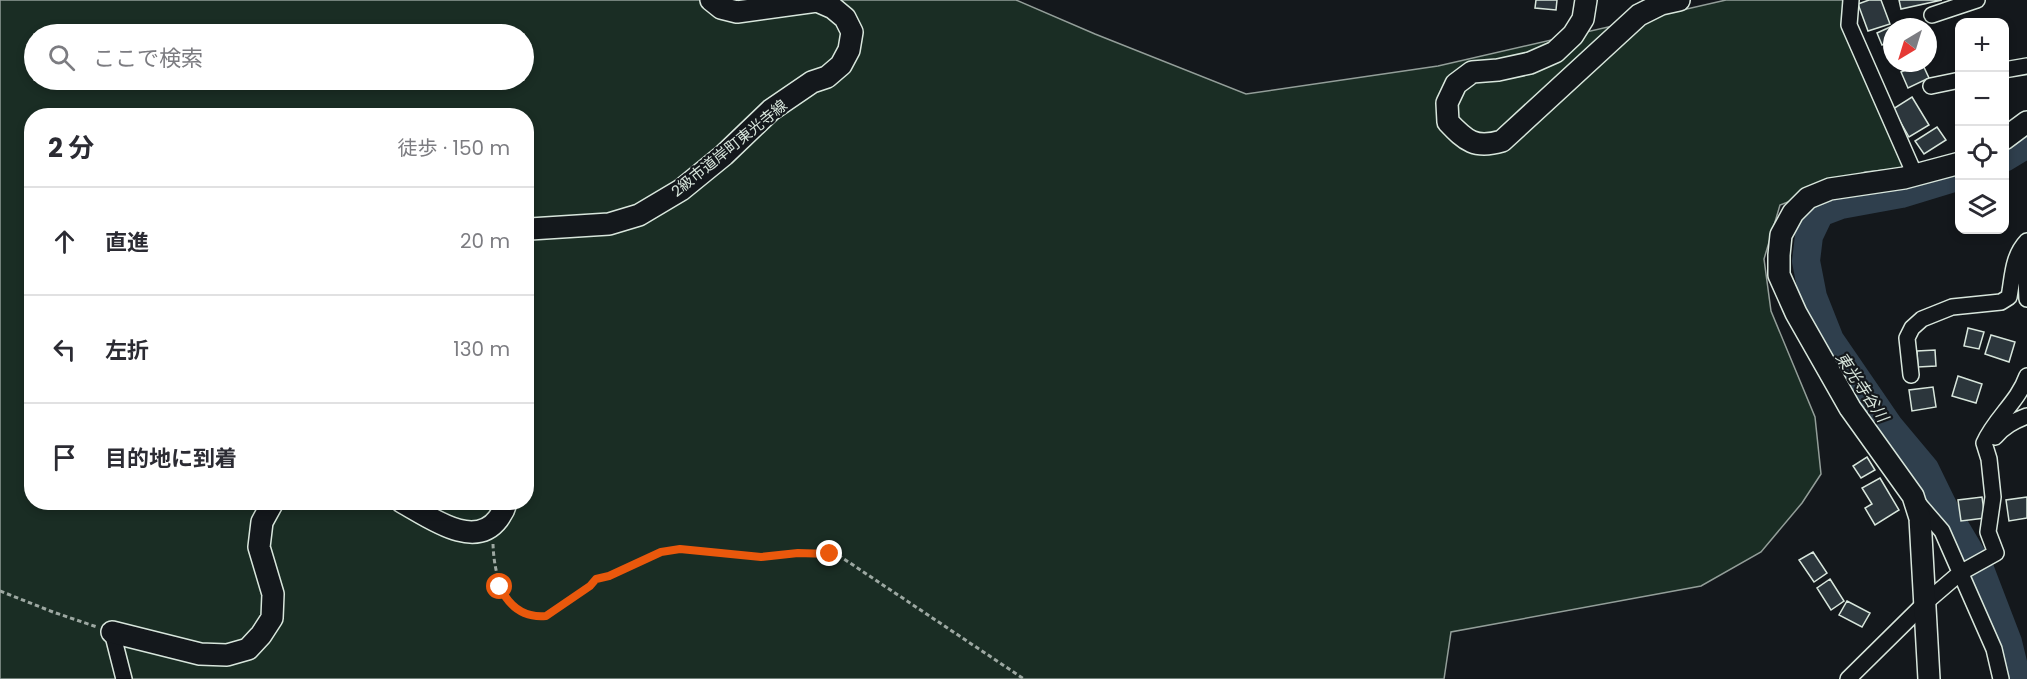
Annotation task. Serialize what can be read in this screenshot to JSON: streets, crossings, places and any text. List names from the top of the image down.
{
  "streets": {
    "street": ["2級市道岸町東光寺線"]
  },
  "water": ["東光寺谷川"],
  "north": "bottom left",
  "page": {
    "map_buttons": ["+", "−"],
    "search": "ここで検索",
    "heading": ["2 分", "徒歩 · 150 m"],
    "list": [
      ["直進", "20 m"],
      ["左折", "130 m"],
      "目的地に到着"
    ]
  }
}
